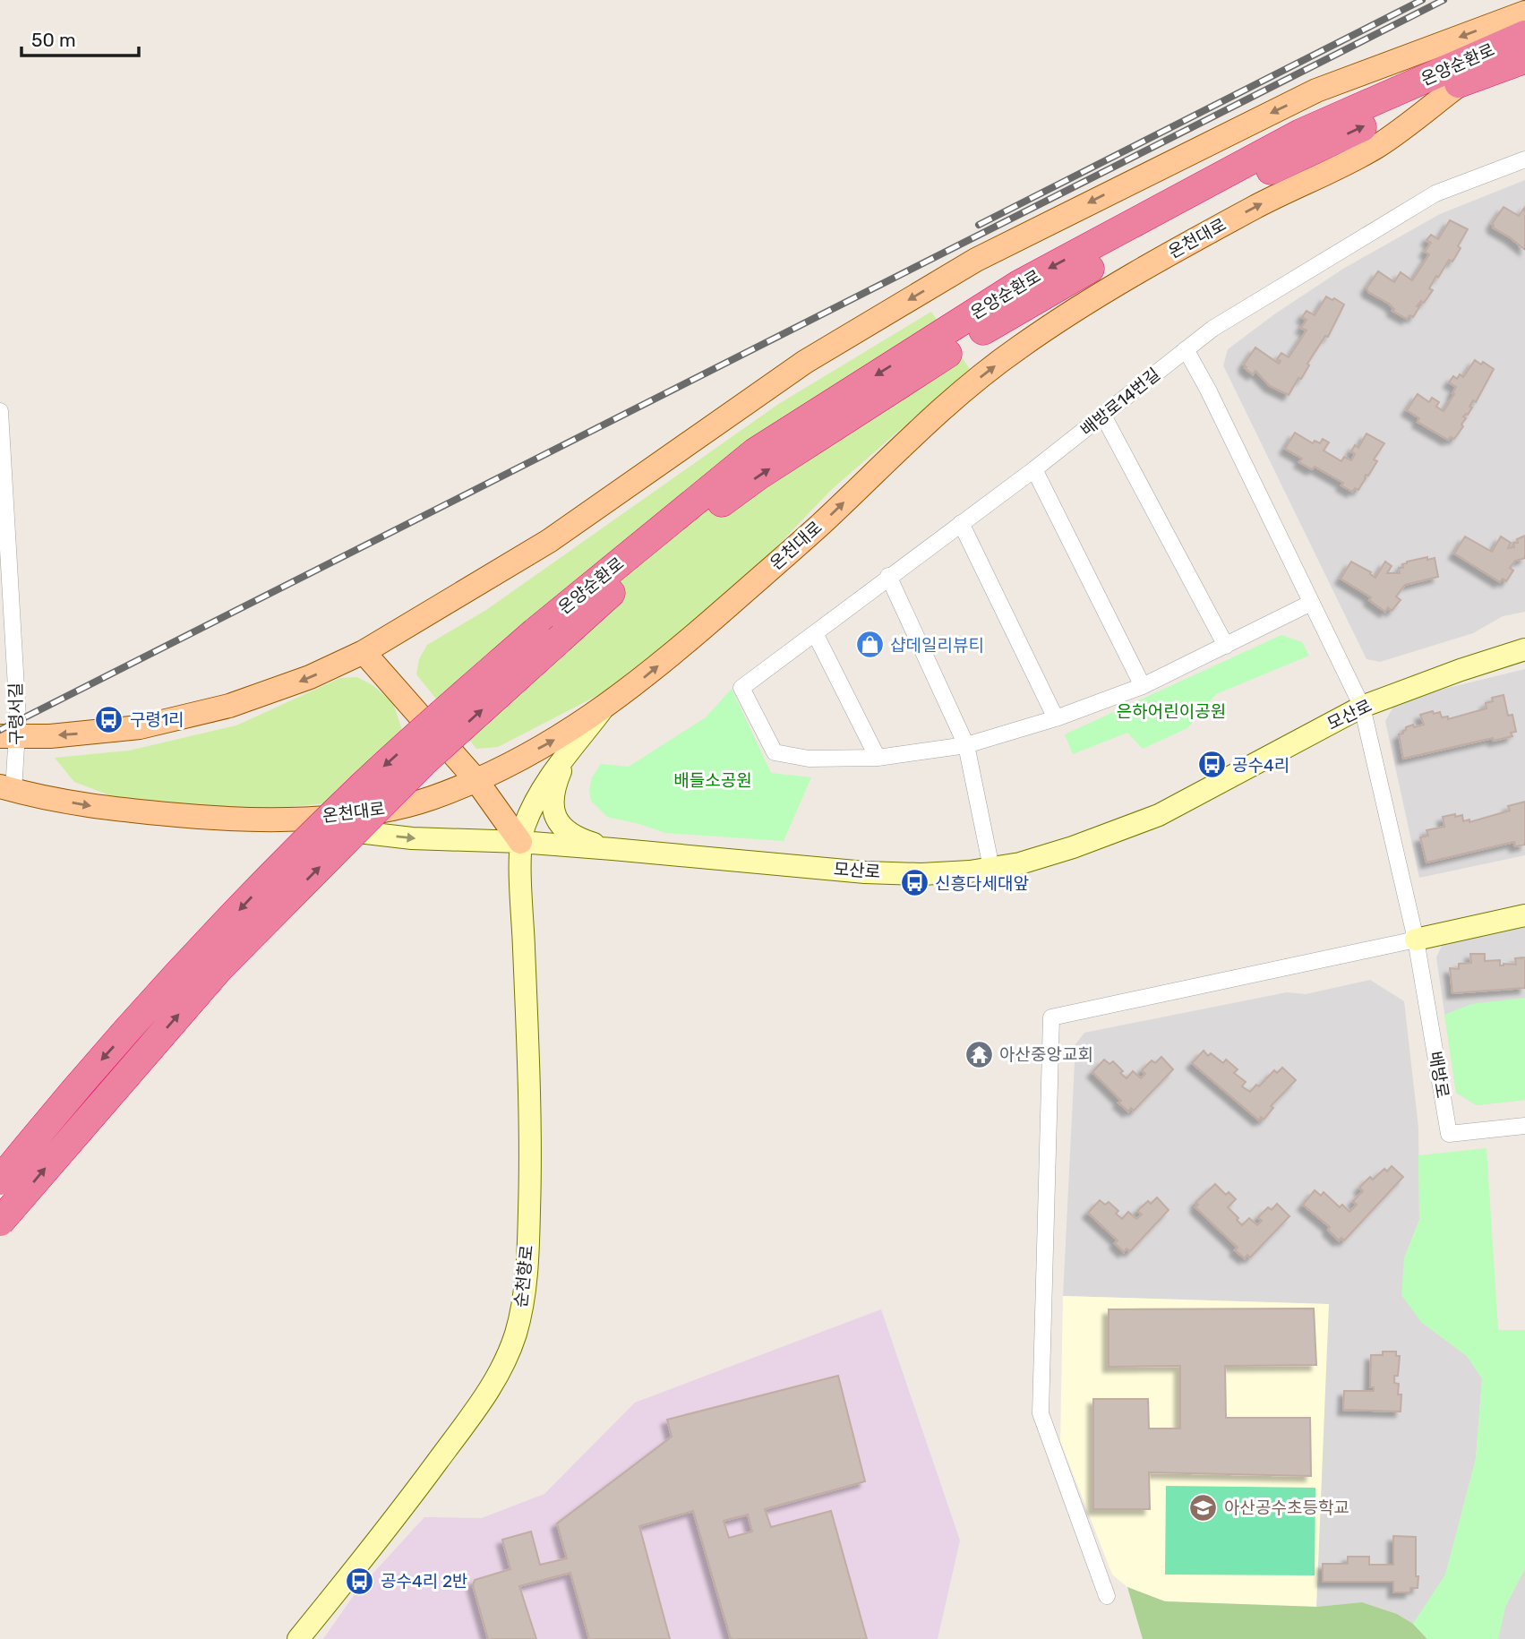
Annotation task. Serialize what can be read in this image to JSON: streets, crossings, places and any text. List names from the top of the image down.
{
  "streets": {
    "highway": ["온양순환로", "온천대로"],
    "street": [
      "배방로14번길",
      "구령서길",
      "모산로",
      "배방로",
      "순천향로"
    ]
  },
  "crossings": [
    ["온양순환로", "온천대로"],
    ["온천대로", "구령서길"],
    ["온천대로", "모산로"],
    ["모산로", "순천향로"]
  ],
  "one_way": ["온천대로"],
  "parks": ["은하어린이공원", "배들소공원"],
  "places": {
    "shop": ["샵데일리뷰티"],
    "bus stop": [
      "구령1리",
      "공수4리",
      "신흥다세대앞",
      "공수4리 2반"
    ],
    "temple": ["아산중앙교회"],
    "school or university": ["아산공수초등학교"]
  },
  "scale_bar": "50 m"
}
